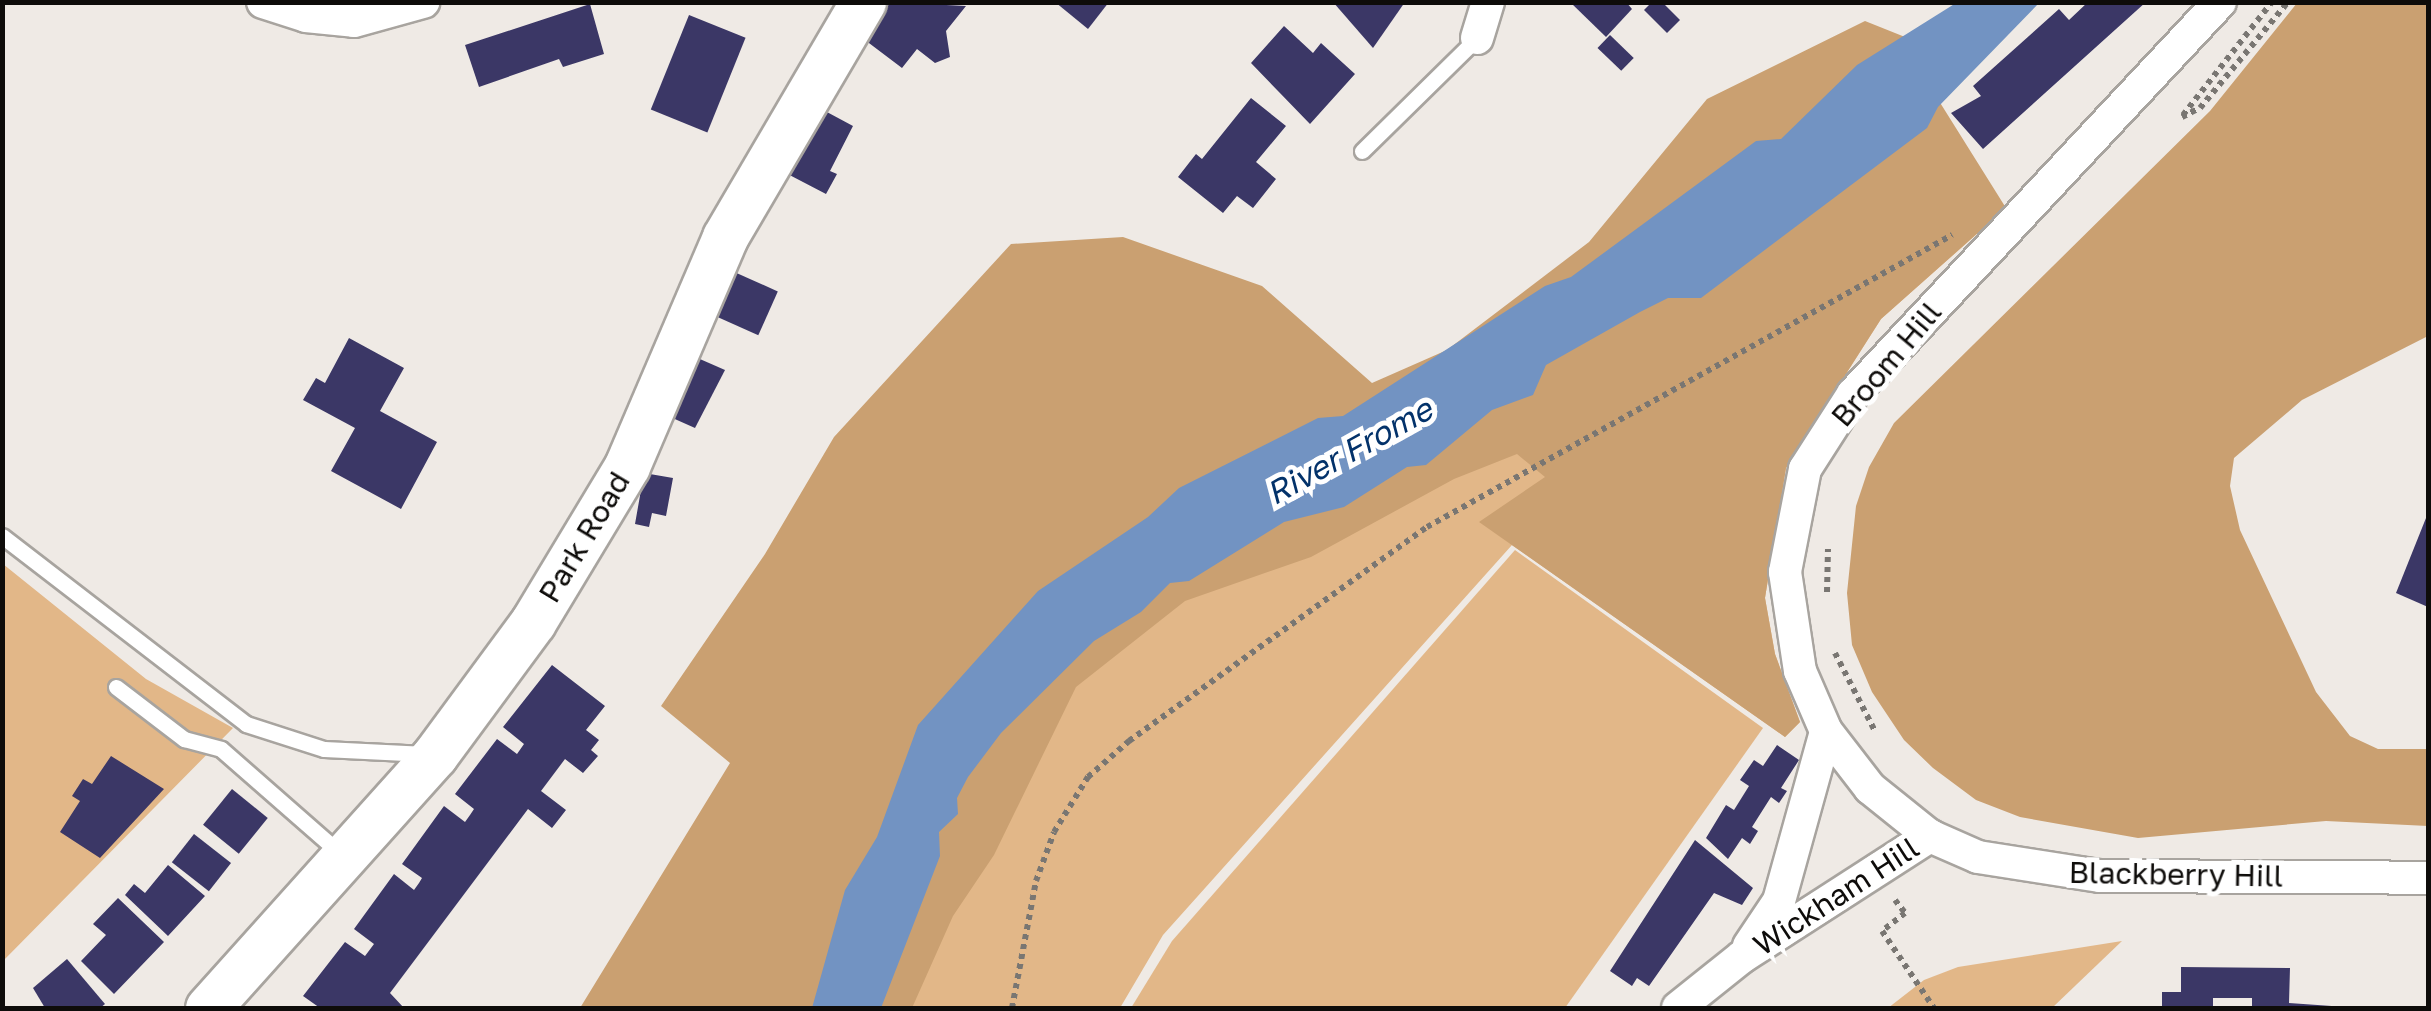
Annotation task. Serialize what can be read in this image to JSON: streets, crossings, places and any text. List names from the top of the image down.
{
  "streets": {
    "main road": ["Park Road"],
    "street": ["Broom Hill", "Blackberry Hill", "Wickham Hill"]
  },
  "crossings": [
    ["Broom Hill", "Blackberry Hill"],
    ["Broom Hill", "Wickham Hill"],
    ["Blackberry Hill", "Wickham Hill"]
  ],
  "water": ["River Frome"]
}
